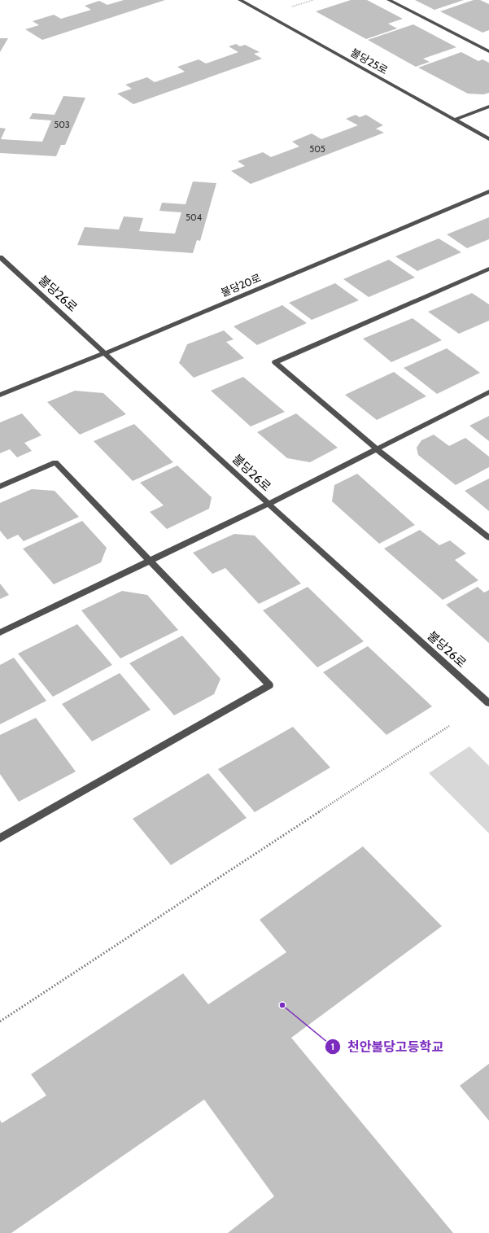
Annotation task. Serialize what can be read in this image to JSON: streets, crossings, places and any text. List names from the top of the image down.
{
  "streets": {
    "street": ["불당25로", "불당20로", "불당26로"]
  },
  "crossings": [
    ["불당20로", "불당26로"]
  ],
  "places": ["천안불당고등학교"],
  "house_numbers": ["503", "505", "504"]
}
